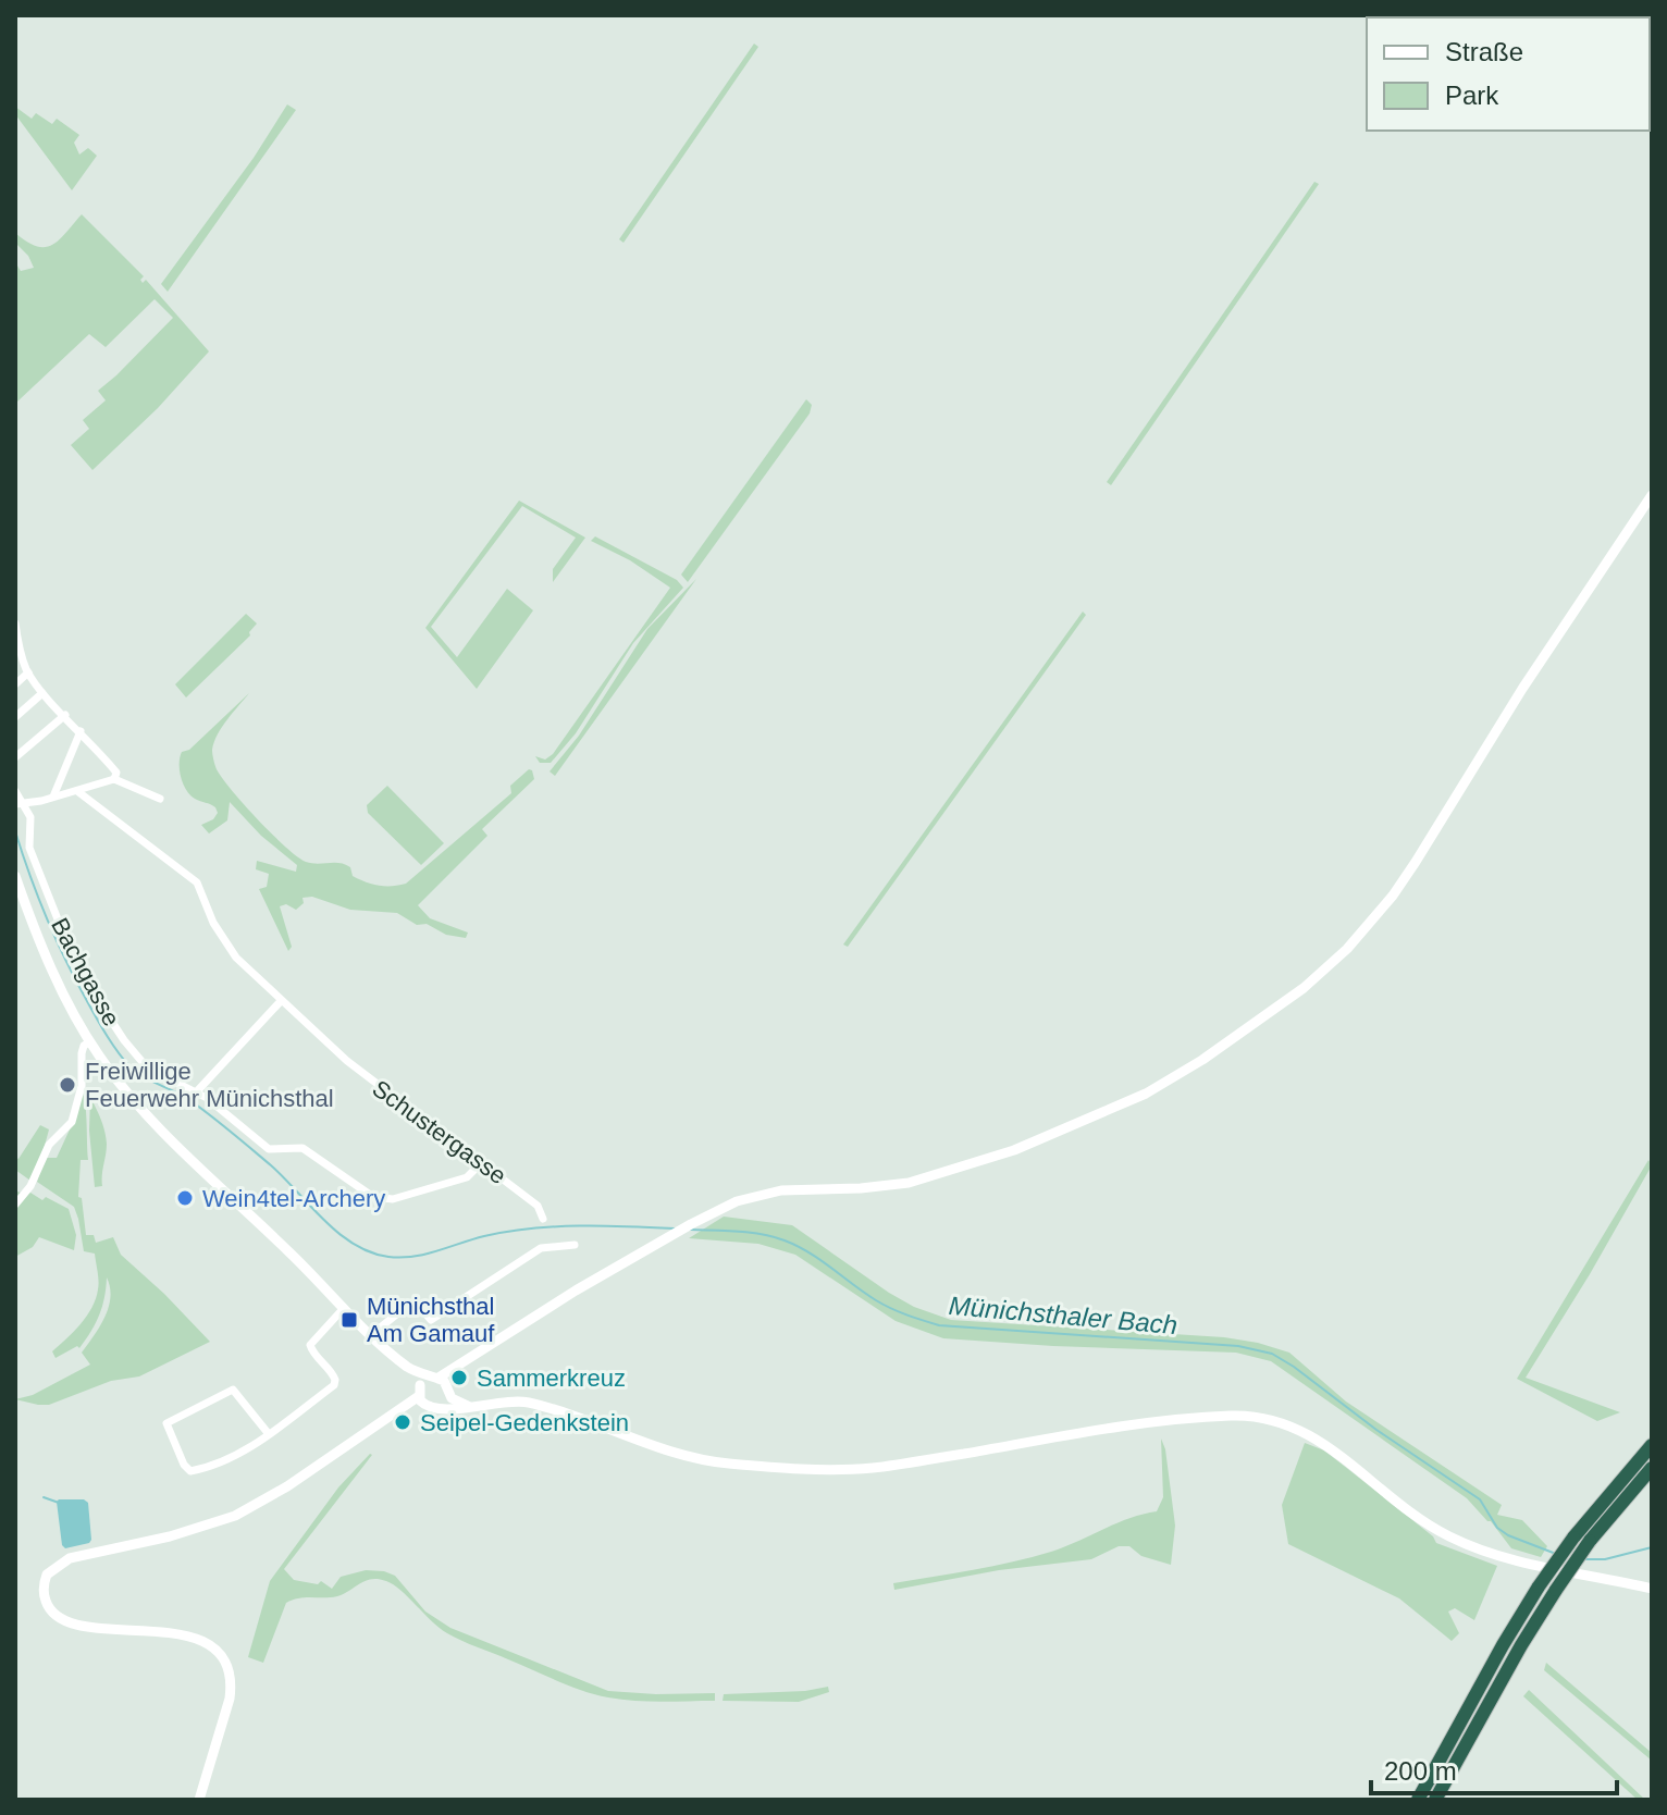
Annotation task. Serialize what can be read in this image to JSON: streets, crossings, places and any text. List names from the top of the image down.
{
  "streets": {
    "street": ["Bachgasse", "Schustergasse"]
  },
  "crossings": [
    ["Bachgasse", "Schustergasse"]
  ],
  "water": ["Münichsthaler Bach"],
  "places": {
    "other": [
      "Freiwillige Feuerwehr Münichsthal",
      "Wein4tel-Archery",
      "Sammerkreuz",
      "Seipel-Gedenkstein"
    ],
    "transit": ["Münichsthal Am Gamauf"]
  },
  "legend": ["Straße", "Park"],
  "scale_bar": "200 m"
}
